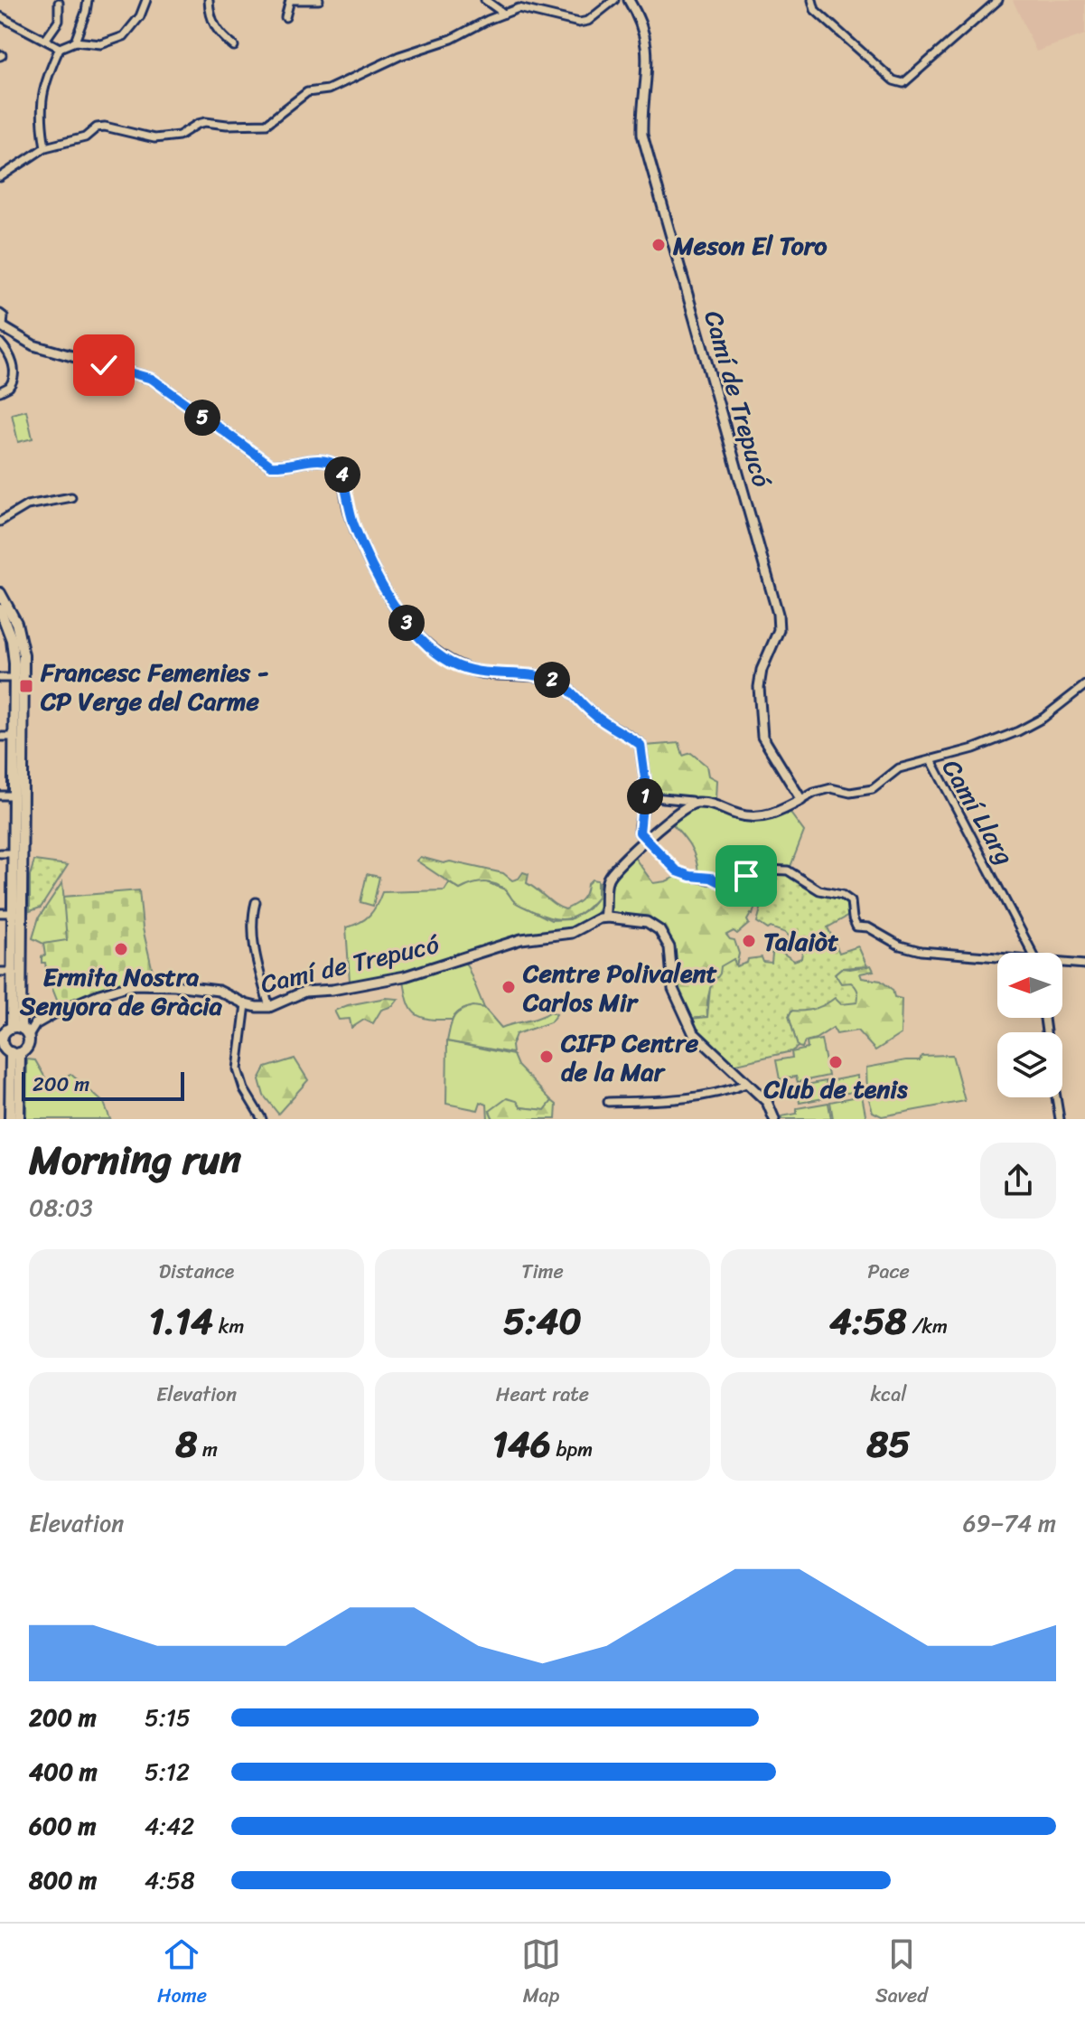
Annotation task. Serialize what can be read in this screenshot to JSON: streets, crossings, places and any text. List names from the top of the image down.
{
  "streets": {
    "street": ["Camí de Trepucó", "Camí Llarg"]
  },
  "crossings": [
    ["Camí de Trepucó", "Camí Llarg"]
  ],
  "places": {
    "other": [
      "Meson El Toro",
      "Talaiòt",
      "Ermita Nostra Senyora de Gràcia",
      "Centre Polivalent Carlos Mir",
      "CIFP Centre de la Mar",
      "Club de tenis"
    ],
    "transit": ["Francesc Femenies - CP Verge del Carme"]
  },
  "scale_bar": "200 m",
  "north": "left",
  "page": {
    "pins": [
      "5",
      "4",
      "3",
      "2",
      "1"
    ],
    "scale": "200 m",
    "heading": ["Morning run", "08:03"],
    "stats": [
      ["Distance", "1.14 km"],
      ["Time", "5:40"],
      ["Pace", "4:58 /km"],
      ["Elevation", "8 m"],
      ["Heart rate", "146 bpm"],
      ["kcal", "85"]
    ],
    "chart": ["Elevation", "69–74 m"],
    "list": [
      {
        "name": "200 m",
        "note": "5:15"
      },
      {
        "name": "400 m",
        "note": "5:12"
      },
      {
        "name": "600 m",
        "note": "4:42"
      },
      {
        "name": "800 m",
        "note": "4:58"
      }
    ],
    "tabs": ["Home", "Map", "Saved"]
  }
}
